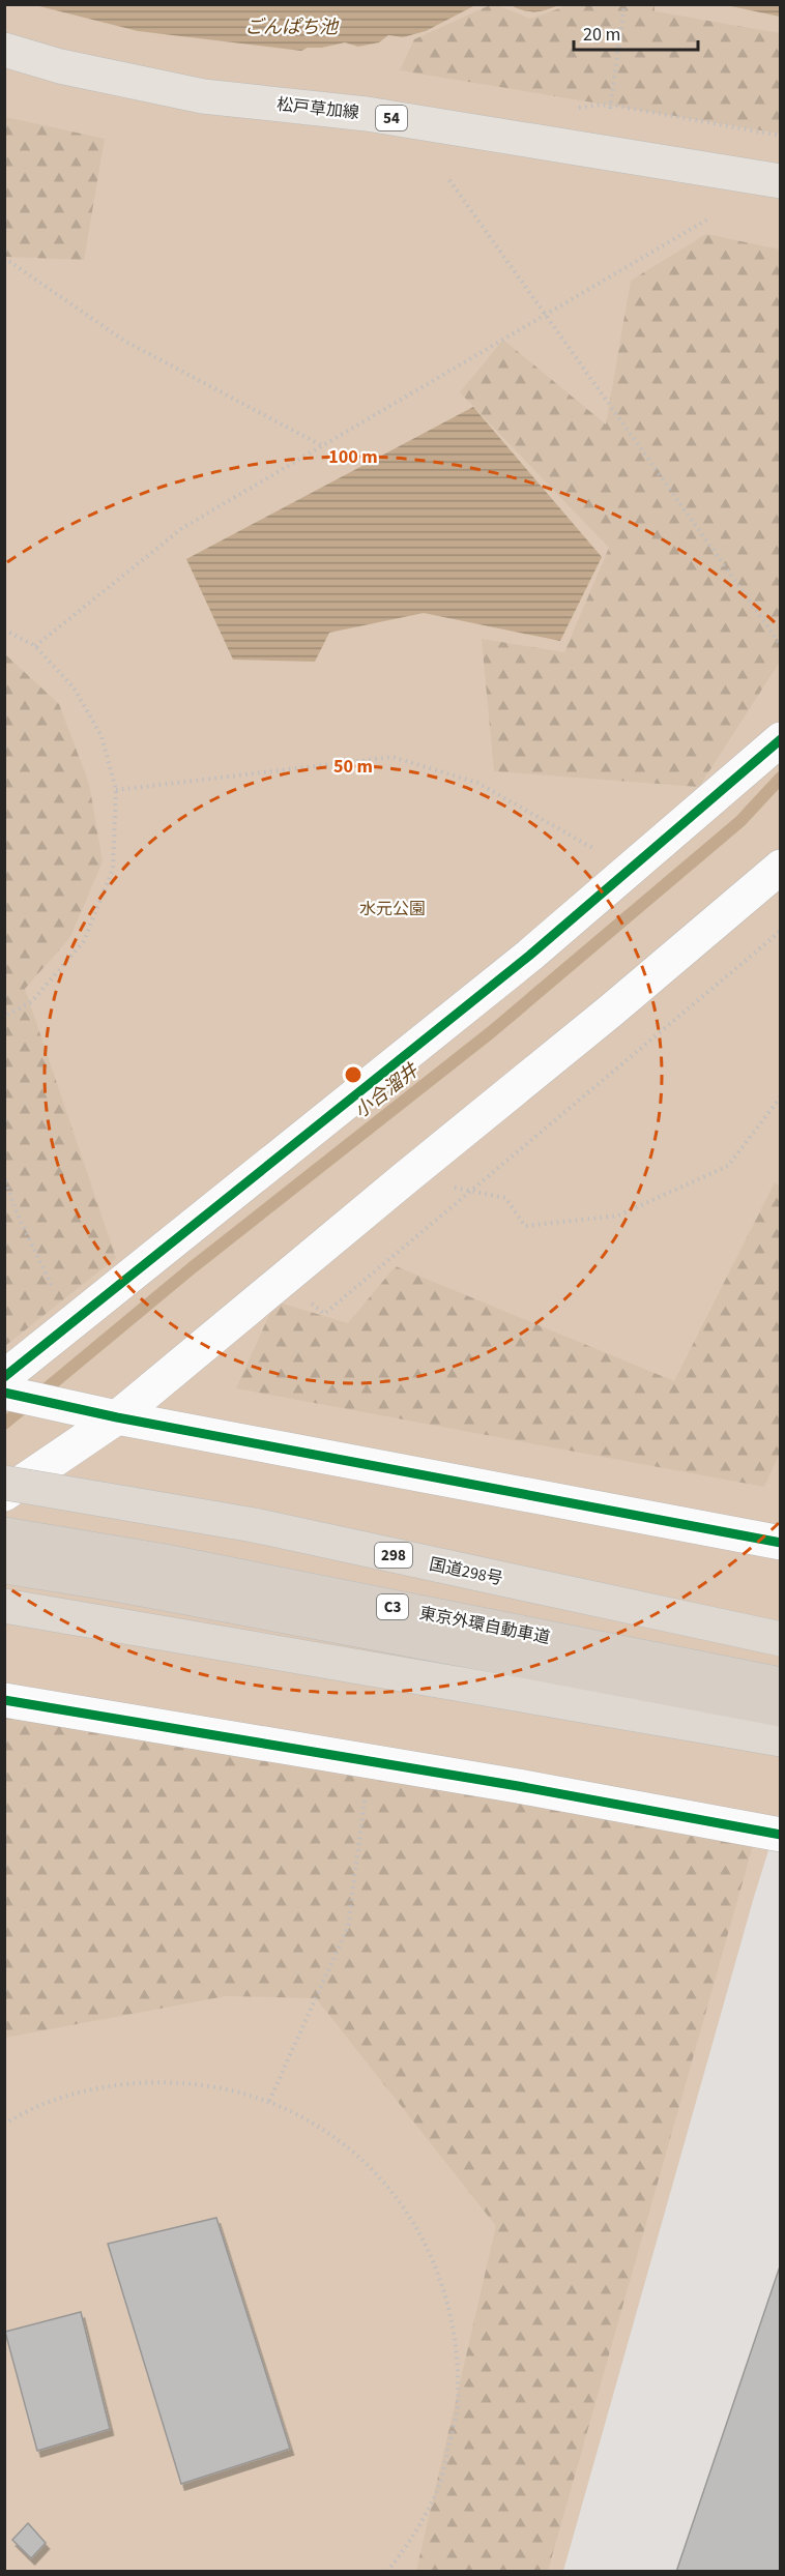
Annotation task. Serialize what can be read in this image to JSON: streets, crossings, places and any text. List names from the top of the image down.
{
  "streets": {
    "highway": [
      "298",
      "国道298号",
      "C3",
      "東京外環自動車道"
    ],
    "main road": ["松戸草加線", "54"]
  },
  "water": ["ごんぱち池", "小合溜井"],
  "parks": ["水元公園"],
  "scale_bar": "20 m",
  "rings": ["100 m", "50 m"]
}
